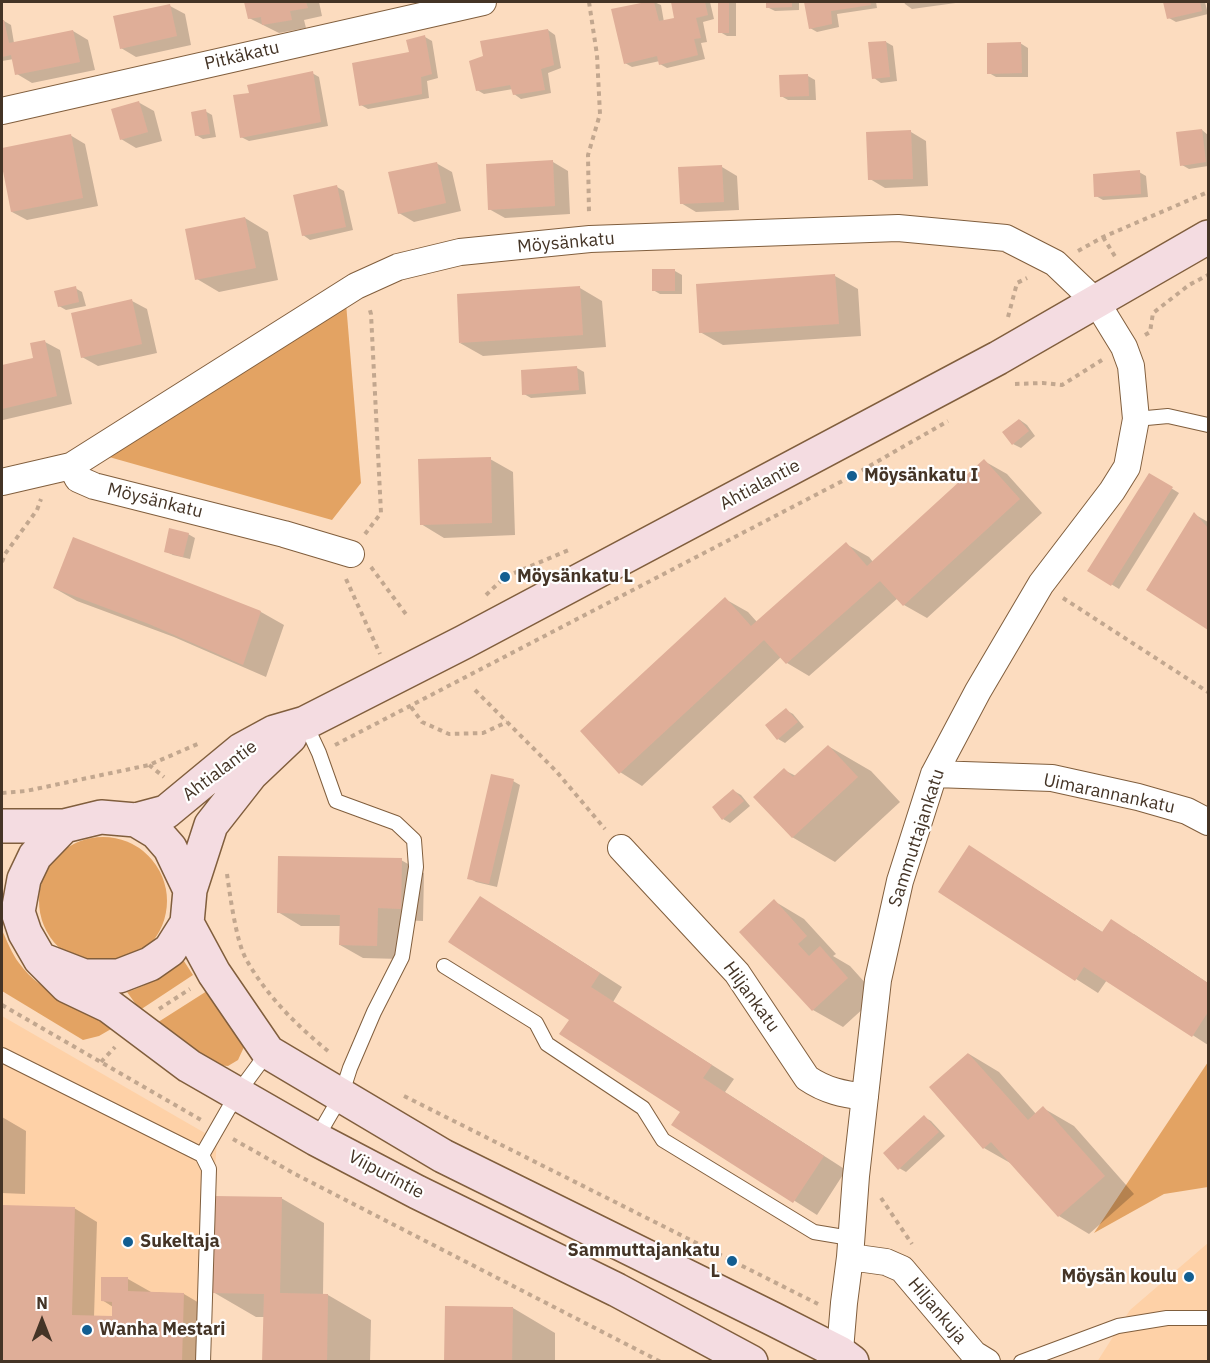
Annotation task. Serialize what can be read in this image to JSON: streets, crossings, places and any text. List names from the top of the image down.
{
  "streets": {
    "main road": ["Ahtialantie", "Viipurintie"],
    "street": [
      "Pitkäkatu",
      "Möysänkatu",
      "Uimarannankatu",
      "Sammuttajankatu",
      "Hiljankatu",
      "Hiljankuja"
    ]
  },
  "crossings": [
    ["Möysänkatu", "Ahtialantie"],
    ["Möysänkatu", "Sammuttajankatu"],
    ["Ahtialantie", "Sammuttajankatu"],
    ["Ahtialantie", "Viipurintie"],
    ["Uimarannankatu", "Sammuttajankatu"],
    ["Sammuttajankatu", "Hiljankatu"],
    ["Sammuttajankatu", "Hiljankuja"]
  ],
  "places": [
    "Möysänkatu I",
    "Möysänkatu L",
    "Sukeltaja",
    "Sammuttajankatu L",
    "Möysän koulu",
    "Wanha Mestari"
  ],
  "north": "top"
}
